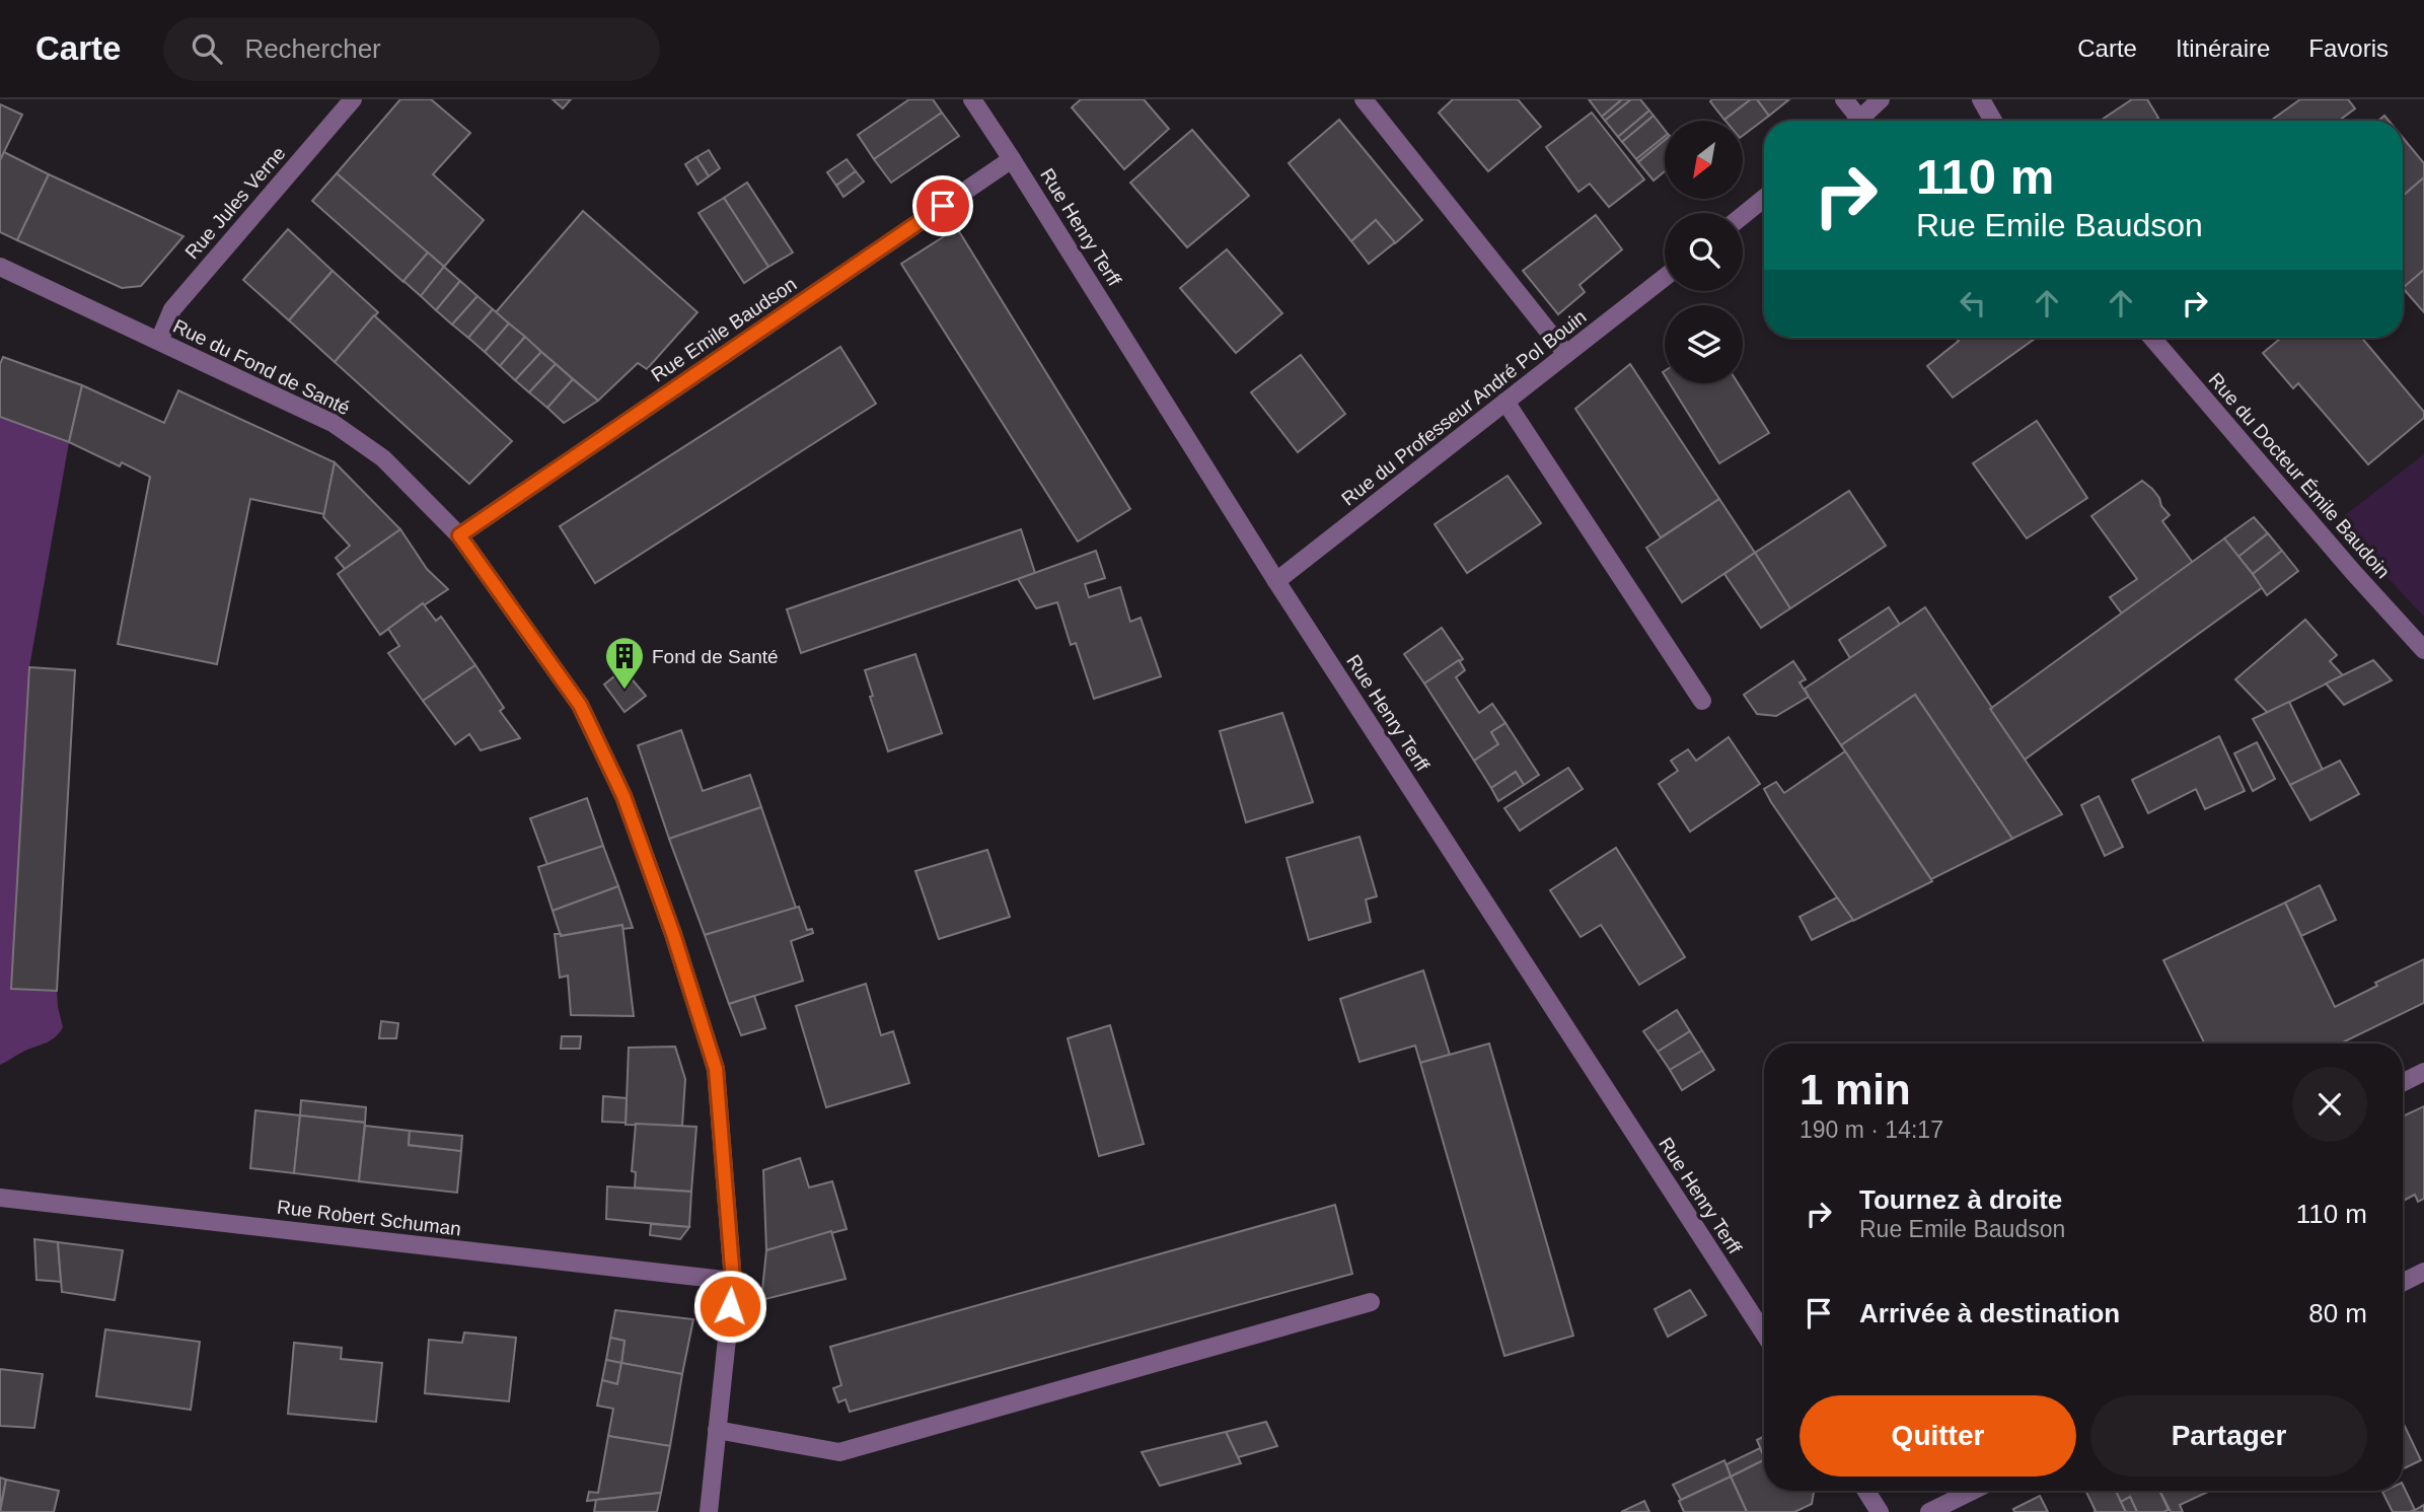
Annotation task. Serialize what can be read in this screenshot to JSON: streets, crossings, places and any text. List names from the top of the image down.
{
  "streets": {
    "street": [
      "Rue Jules Verne",
      "Rue Henry Terff",
      "Rue Emile Baudson",
      "Rue du Fond de Santé",
      "Rue du Professeur André Pol Bouin",
      "Rue du Docteur Émile Baudoin",
      "Rue Robert Schuman"
    ]
  },
  "crossings": [
    ["Rue Jules Verne", "Rue du Fond de Santé"],
    ["Rue Henry Terff", "Rue Emile Baudson"],
    ["Rue Henry Terff", "Rue du Professeur André Pol Bouin"],
    ["Rue Emile Baudson", "Rue du Fond de Santé"],
    ["Rue du Fond de Santé", "Rue Robert Schuman"]
  ],
  "places": {
    "building": ["Fond de Santé"]
  },
  "north": "bottom left",
  "page": {
    "header": "Carte",
    "search": "Rechercher",
    "nav": ["Carte", "Itinéraire", "Favoris"],
    "turn": ["110 m", "Rue Emile Baudson"],
    "heading": ["1 min", "190 m · 14:17"],
    "list": [
      {
        "name": "Tournez à droite",
        "note": "Rue Emile Baudson",
        "value": "110 m"
      },
      {
        "name": "Arrivée à destination",
        "value": "80 m"
      }
    ],
    "buttons": ["Quitter", "Partager"]
  }
}
